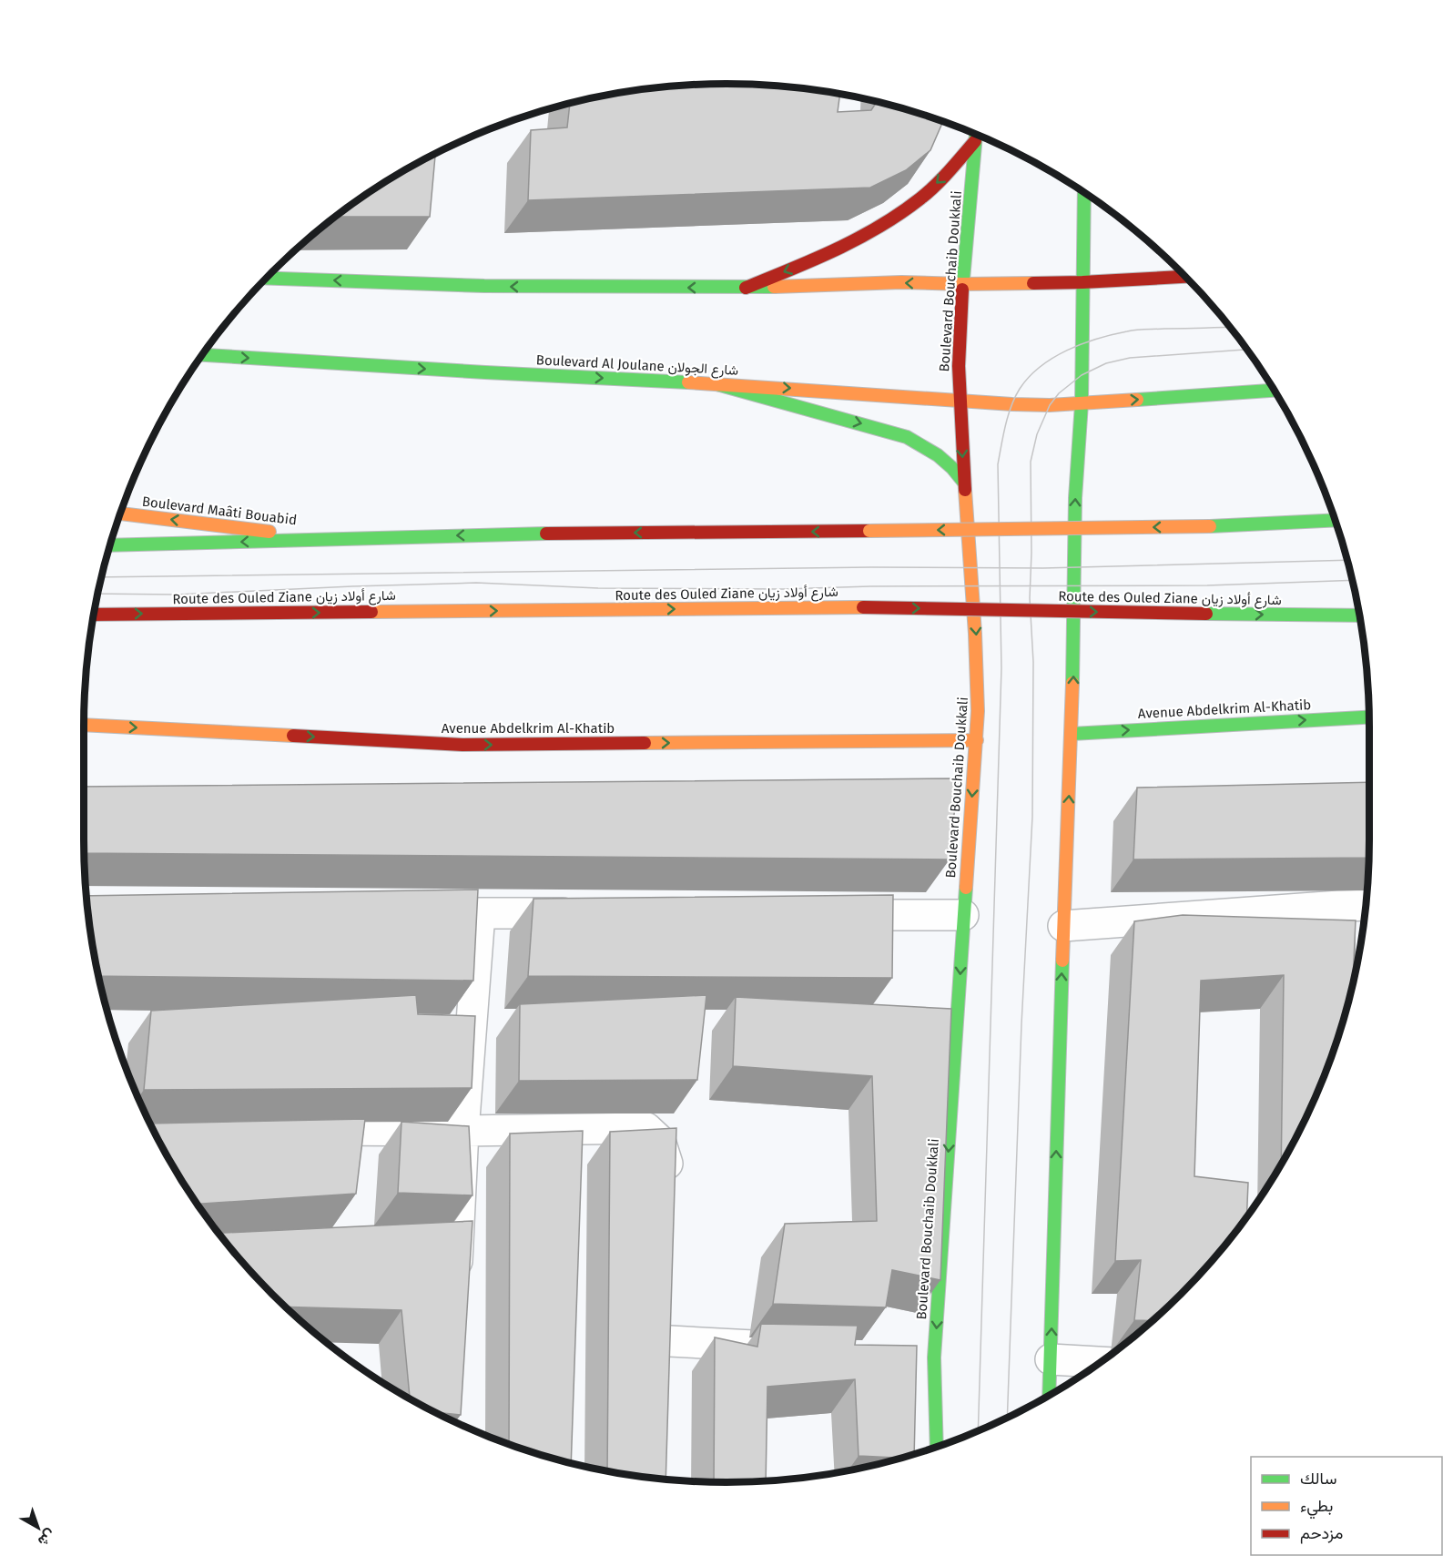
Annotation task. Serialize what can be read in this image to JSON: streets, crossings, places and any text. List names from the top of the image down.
{
  "streets": {
    "main road": [
      "Boulevard Bouchaib Doukkali",
      "Boulevard Al Joulane شارع الجولان",
      "Boulevard Maâti Bouabid",
      "Route des Ouled Ziane شارع أولاد زيان",
      "Avenue Abdelkrim Al-Khatib"
    ]
  },
  "crossings": [
    ["Boulevard Bouchaib Doukkali", "Boulevard Al Joulane شارع الجولان"],
    ["Boulevard Bouchaib Doukkali", "Avenue Abdelkrim Al-Khatib"]
  ],
  "one_way": ["Avenue Abdelkrim Al-Khatib"],
  "legend": ["سالك", "بطيء", "مزدحم"],
  "north": "bottom right"
}
